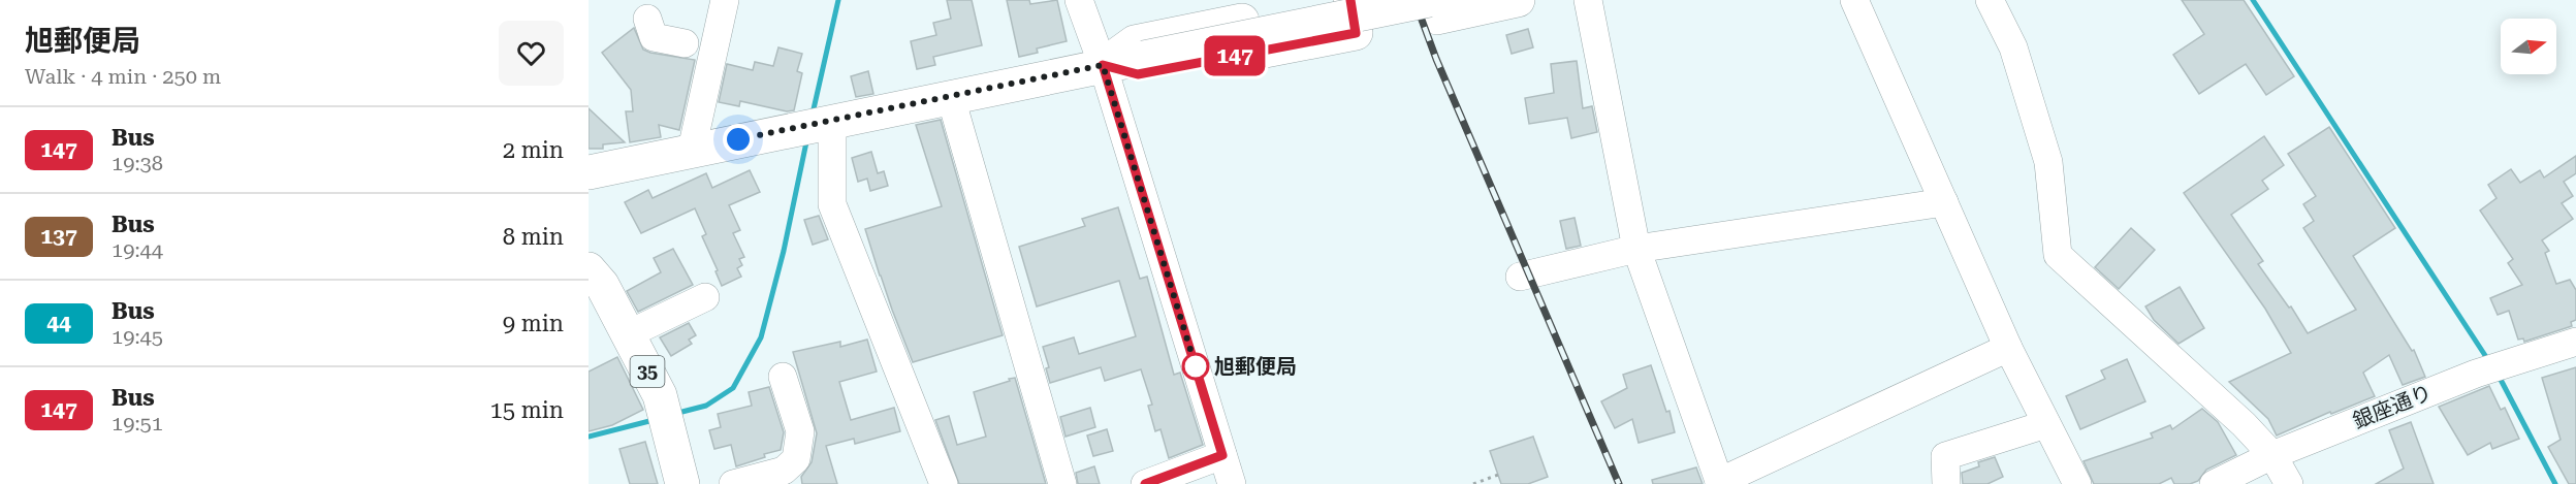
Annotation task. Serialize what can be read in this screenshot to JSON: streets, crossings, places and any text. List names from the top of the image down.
{
  "streets": {
    "main road": ["35"],
    "street": ["銀座通り"]
  },
  "places": ["旭郵便局"],
  "lines": ["bus line 147"],
  "north": "right",
  "page": {
    "heading": ["旭郵便局", "Walk · 4 min · 250 m"],
    "on_map": "147",
    "list": [
      {
        "mark": "147",
        "name": "Bus",
        "note": "19:38",
        "value": "2 min"
      },
      {
        "mark": "137",
        "name": "Bus",
        "note": "19:44",
        "value": "8 min"
      },
      {
        "mark": "44",
        "name": "Bus",
        "note": "19:45",
        "value": "9 min"
      },
      {
        "mark": "147",
        "name": "Bus",
        "note": "19:51",
        "value": "15 min"
      }
    ]
  }
}
